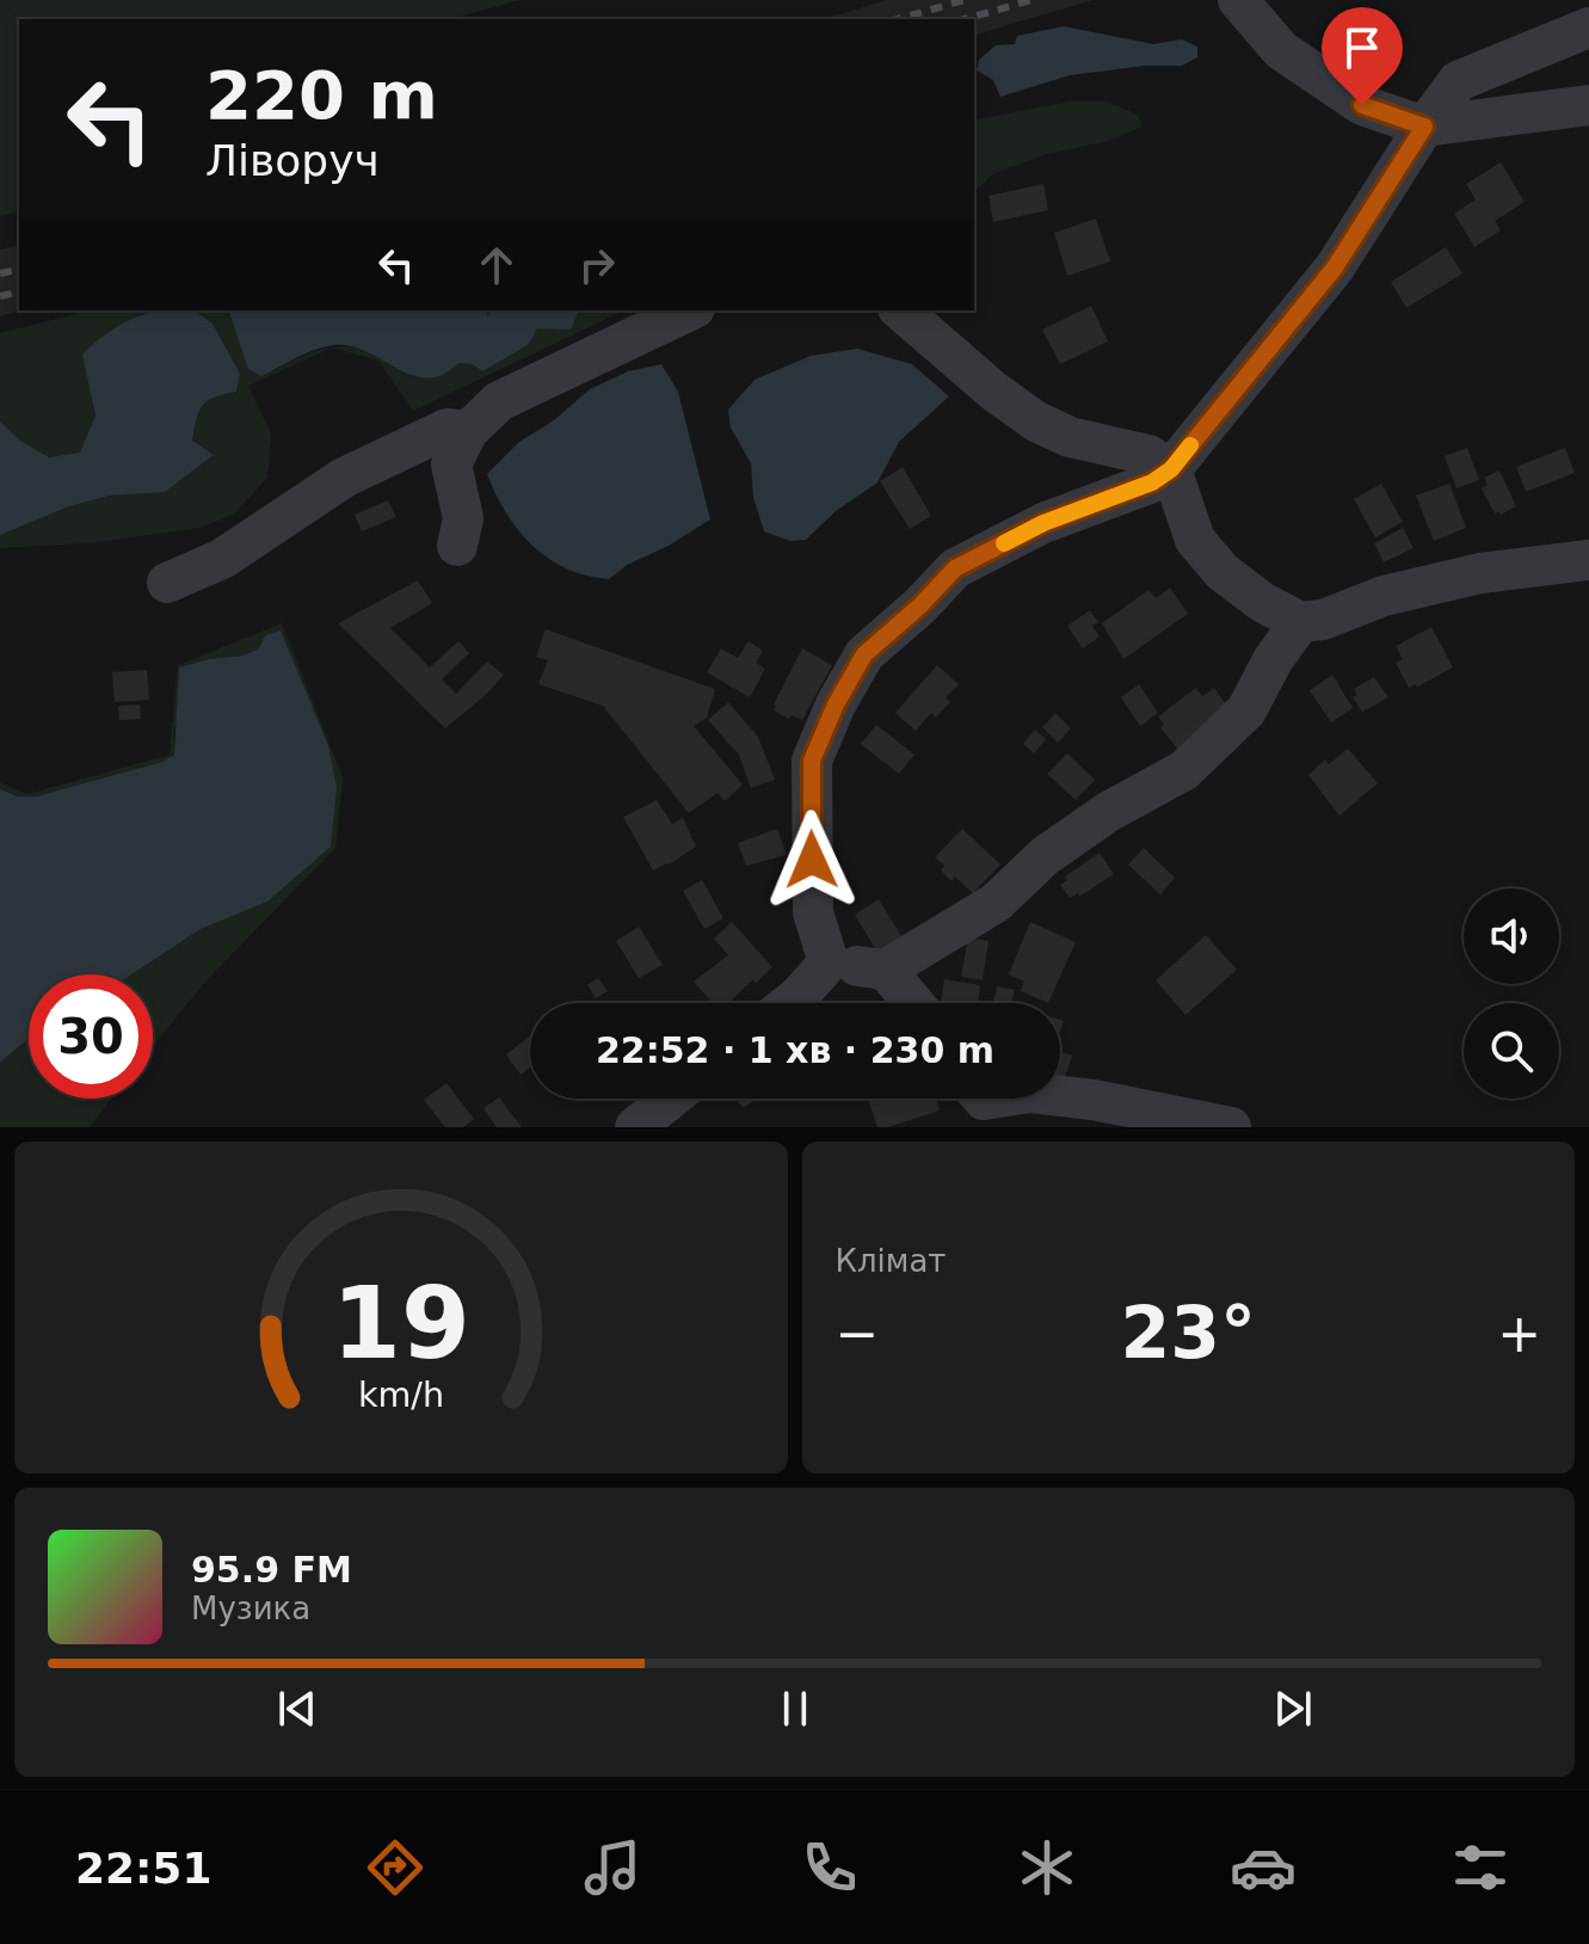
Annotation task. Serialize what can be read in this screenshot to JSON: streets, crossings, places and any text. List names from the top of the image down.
{
  "page": {
    "turn": ["220 m", "Ліворуч"],
    "limit": "30",
    "trip": "22:52 · 1 хв · 230 m",
    "tile": "Клімат",
    "heat": ["−", "23°", "+"],
    "song": ["95.9 FM", "Музика"],
    "tabs": "22:51",
    "gauge": ["19", "km/h"]
  }
}
